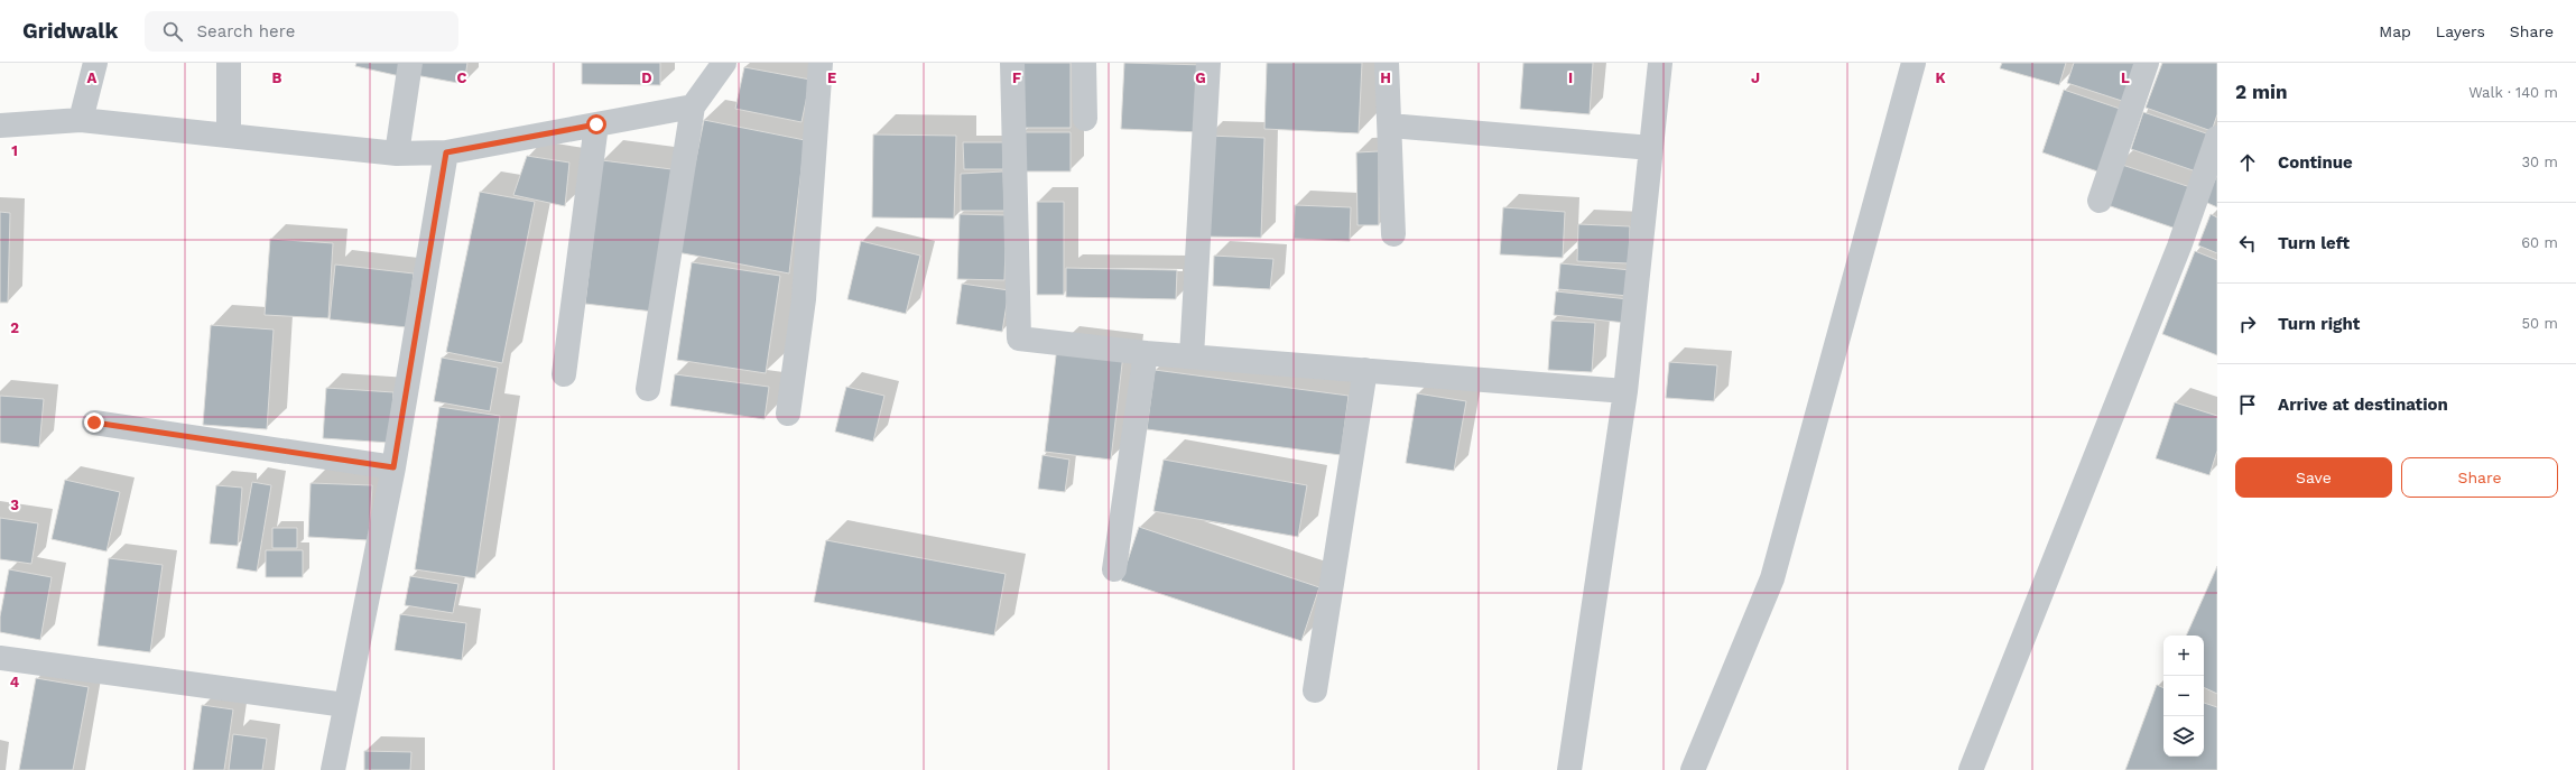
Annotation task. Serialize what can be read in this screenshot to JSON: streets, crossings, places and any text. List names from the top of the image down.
{
  "page": {
    "header": "Gridwalk",
    "search": "Search here",
    "nav": ["Map", "Layers", "Share"],
    "heading": ["2 min", "Walk · 140 m"],
    "list": [
      ["Continue", "30 m"],
      ["Turn left", "60 m"],
      ["Turn right", "50 m"],
      "Arrive at destination"
    ],
    "buttons": ["Save", "Share"],
    "map_buttons": ["+", "−"]
  },
  "grid": {
    "columns": [
      "A",
      "B",
      "C",
      "D",
      "E",
      "F",
      "G",
      "H",
      "I",
      "J",
      "K",
      "L"
    ],
    "rows": [
      "1",
      "2",
      "3",
      "4"
    ]
  }
}
